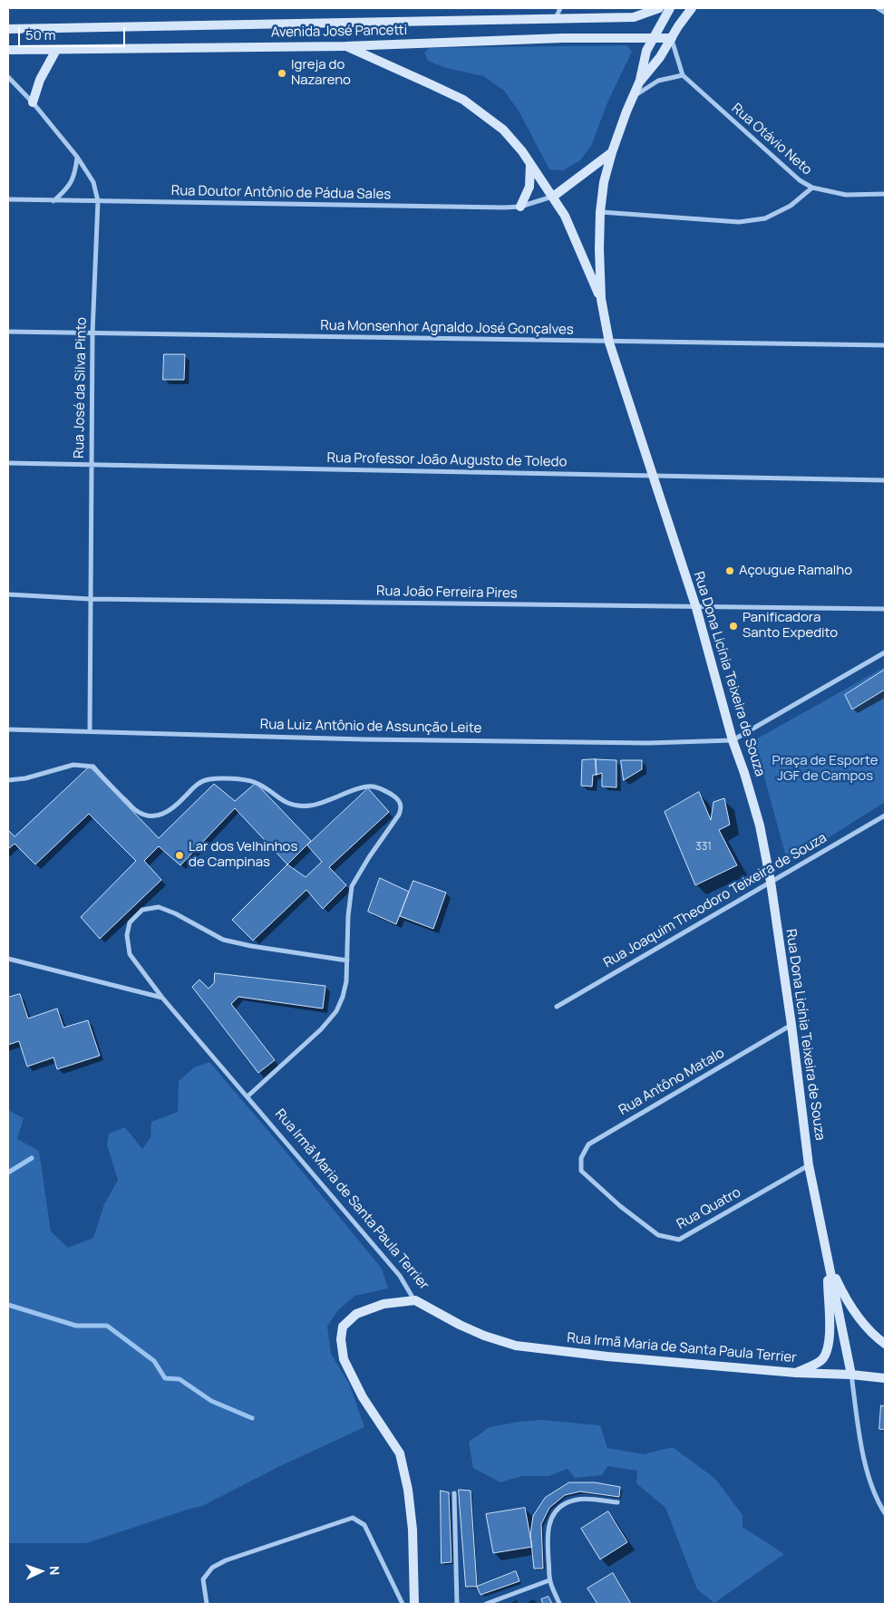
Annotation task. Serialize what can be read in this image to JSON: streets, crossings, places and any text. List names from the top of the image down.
{
  "streets": {
    "main road": ["Avenida José Pancetti", "Rua Dona Licínia Teixeira de Souza", "Rua Irmã Maria de Santa Paula Terrier"],
    "street": [
      "Rua Otávio Neto",
      "Rua Doutor Antônio de Pádua Sales",
      "Rua Monsenhor Agnaldo José Gonçalves",
      "Rua José da Silva Pinto",
      "Rua Professor João Augusto de Toledo",
      "Rua João Ferreira Pires",
      "Rua Luiz Antônio de Assunção Leite",
      "Rua Joaquim Theodoro Teixeira de Souza",
      "Rua Antôno Matalo",
      "Rua Quatro"
    ]
  },
  "crossings": [
    ["Avenida José Pancetti", "Rua Dona Licínia Teixeira de Souza"],
    ["Rua Doutor Antônio de Pádua Sales", "Rua José da Silva Pinto"],
    ["Rua Monsenhor Agnaldo José Gonçalves", "Rua José da Silva Pinto"],
    ["Rua Monsenhor Agnaldo José Gonçalves", "Rua Dona Licínia Teixeira de Souza"],
    ["Rua José da Silva Pinto", "Rua Professor João Augusto de Toledo"],
    ["Rua José da Silva Pinto", "Rua João Ferreira Pires"],
    ["Rua José da Silva Pinto", "Rua Luiz Antônio de Assunção Leite"],
    ["Rua Professor João Augusto de Toledo", "Rua Dona Licínia Teixeira de Souza"],
    ["Rua João Ferreira Pires", "Rua Dona Licínia Teixeira de Souza"],
    ["Rua Dona Licínia Teixeira de Souza", "Rua Luiz Antônio de Assunção Leite"],
    ["Rua Dona Licínia Teixeira de Souza", "Rua Joaquim Theodoro Teixeira de Souza"],
    ["Rua Dona Licínia Teixeira de Souza", "Rua Antôno Matalo"],
    ["Rua Dona Licínia Teixeira de Souza", "Rua Irmã Maria de Santa Paula Terrier"],
    ["Rua Dona Licínia Teixeira de Souza", "Rua Quatro"],
    ["Rua Antôno Matalo", "Rua Quatro"]
  ],
  "parks": ["Praça de Esporte JGF de Campos"],
  "places": [
    "Igreja do Nazareno",
    "Açougue Ramalho",
    "Panificadora Santo Expedito",
    "Lar dos Velhinhos de Campinas"
  ],
  "house_numbers": ["331"],
  "scale_bar": "50 m",
  "north": "right"
}
